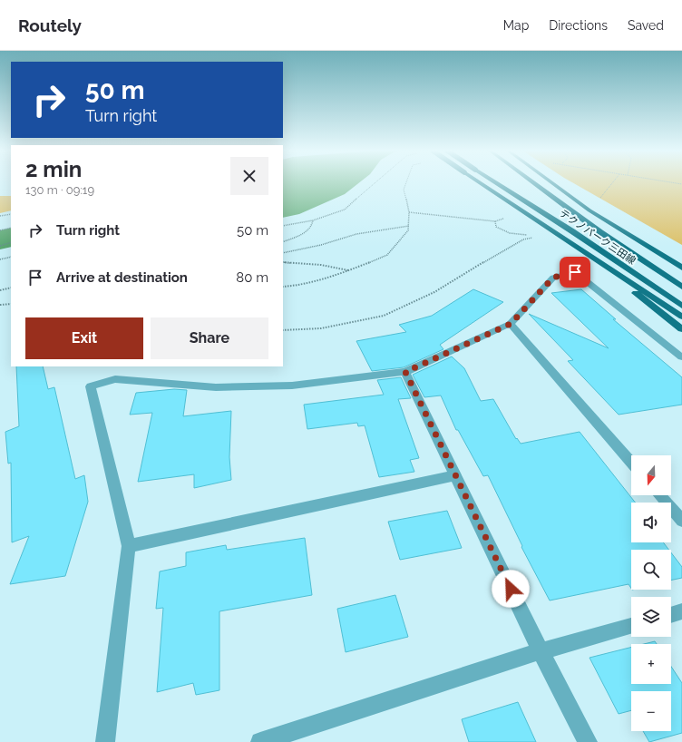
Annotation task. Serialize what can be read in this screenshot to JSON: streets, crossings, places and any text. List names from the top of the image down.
{
  "streets": {
    "main road": ["テクノパーク三田線"]
  },
  "north": "bottom",
  "page": {
    "header": "Routely",
    "nav": ["Map", "Directions", "Saved"],
    "turn": ["50 m", "Turn right"],
    "heading": ["2 min", "130 m · 09:19"],
    "list": [
      {
        "name": "Turn right",
        "value": "50 m"
      },
      {
        "name": "Arrive at destination",
        "value": "80 m"
      }
    ],
    "buttons": ["Exit", "Share"],
    "map_buttons": ["+", "−"]
  }
}
